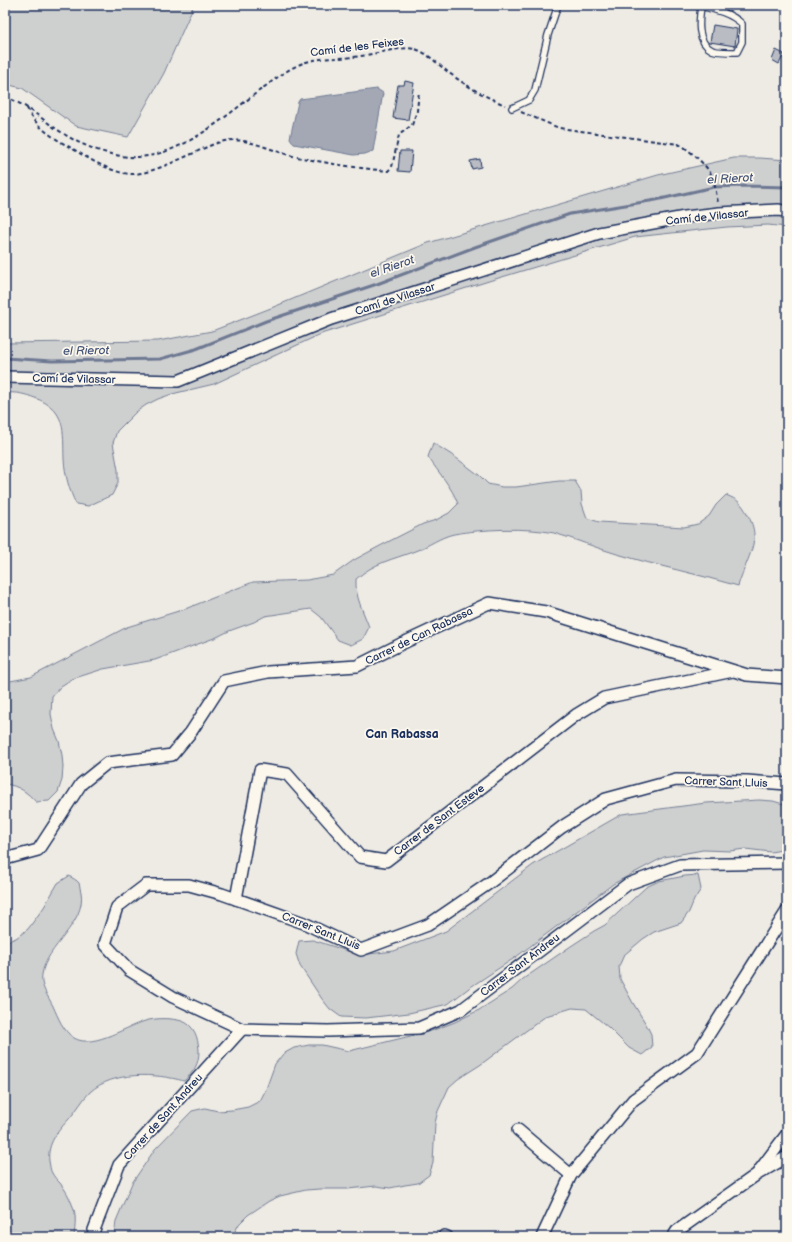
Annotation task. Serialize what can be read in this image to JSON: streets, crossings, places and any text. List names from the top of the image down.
{
  "streets": {
    "street": [
      "Camí de Vilassar",
      "Carrer de Can Rabassa",
      "Carrer Sant Lluis",
      "Carrer de Sant Esteve",
      "Carrer Sant Andreu",
      "Carrer de Sant Andreu"
    ],
    "path": ["Camí de les Feixes"]
  },
  "crossings": [
    ["Carrer de Can Rabassa", "Carrer de Sant Esteve"],
    ["Carrer Sant Lluis", "Carrer de Sant Esteve"],
    ["Carrer Sant Lluis", "Carrer Sant Andreu"],
    ["Carrer Sant Lluis", "Carrer de Sant Andreu"],
    ["Carrer Sant Andreu", "Carrer de Sant Andreu"]
  ],
  "districts": ["Can Rabassa"],
  "water": ["el Rierot"]
}
